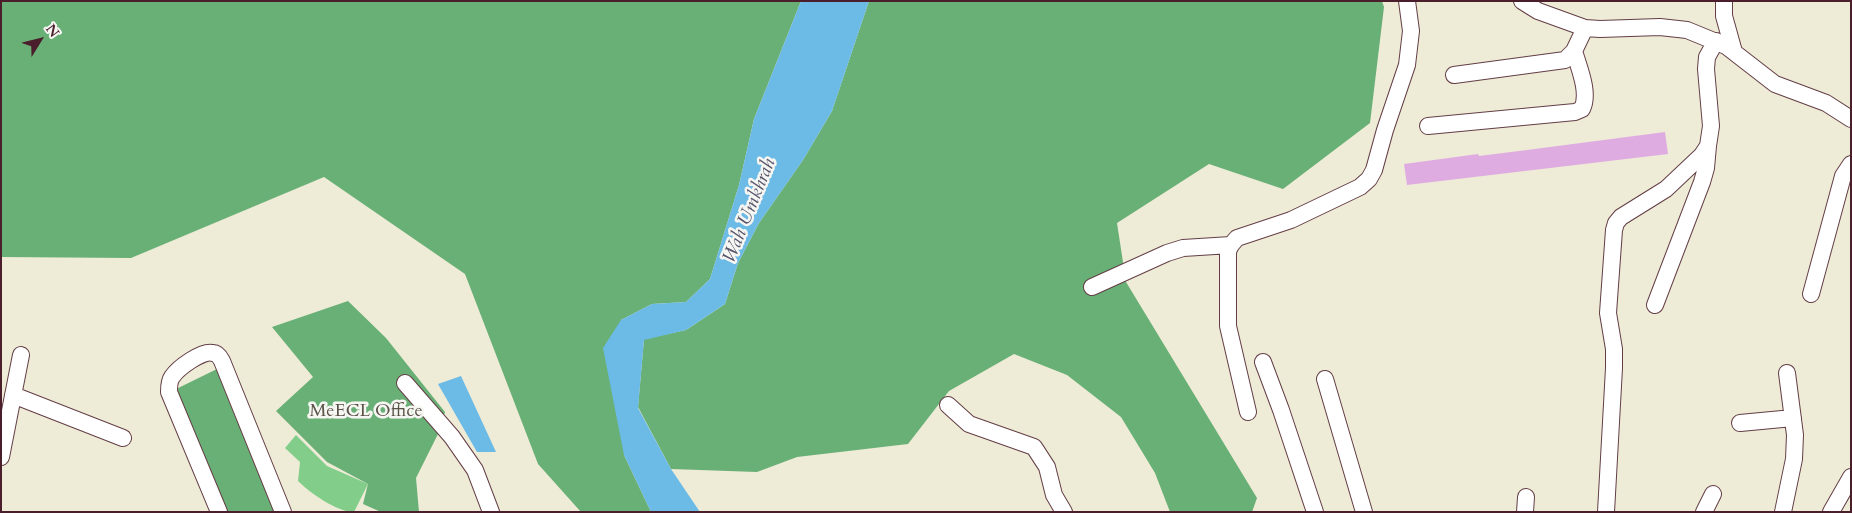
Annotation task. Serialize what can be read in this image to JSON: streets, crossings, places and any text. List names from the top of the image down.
{
  "water": ["Wah Umkhrah"],
  "parks": ["MeECL Office"],
  "north": "top right"
}
